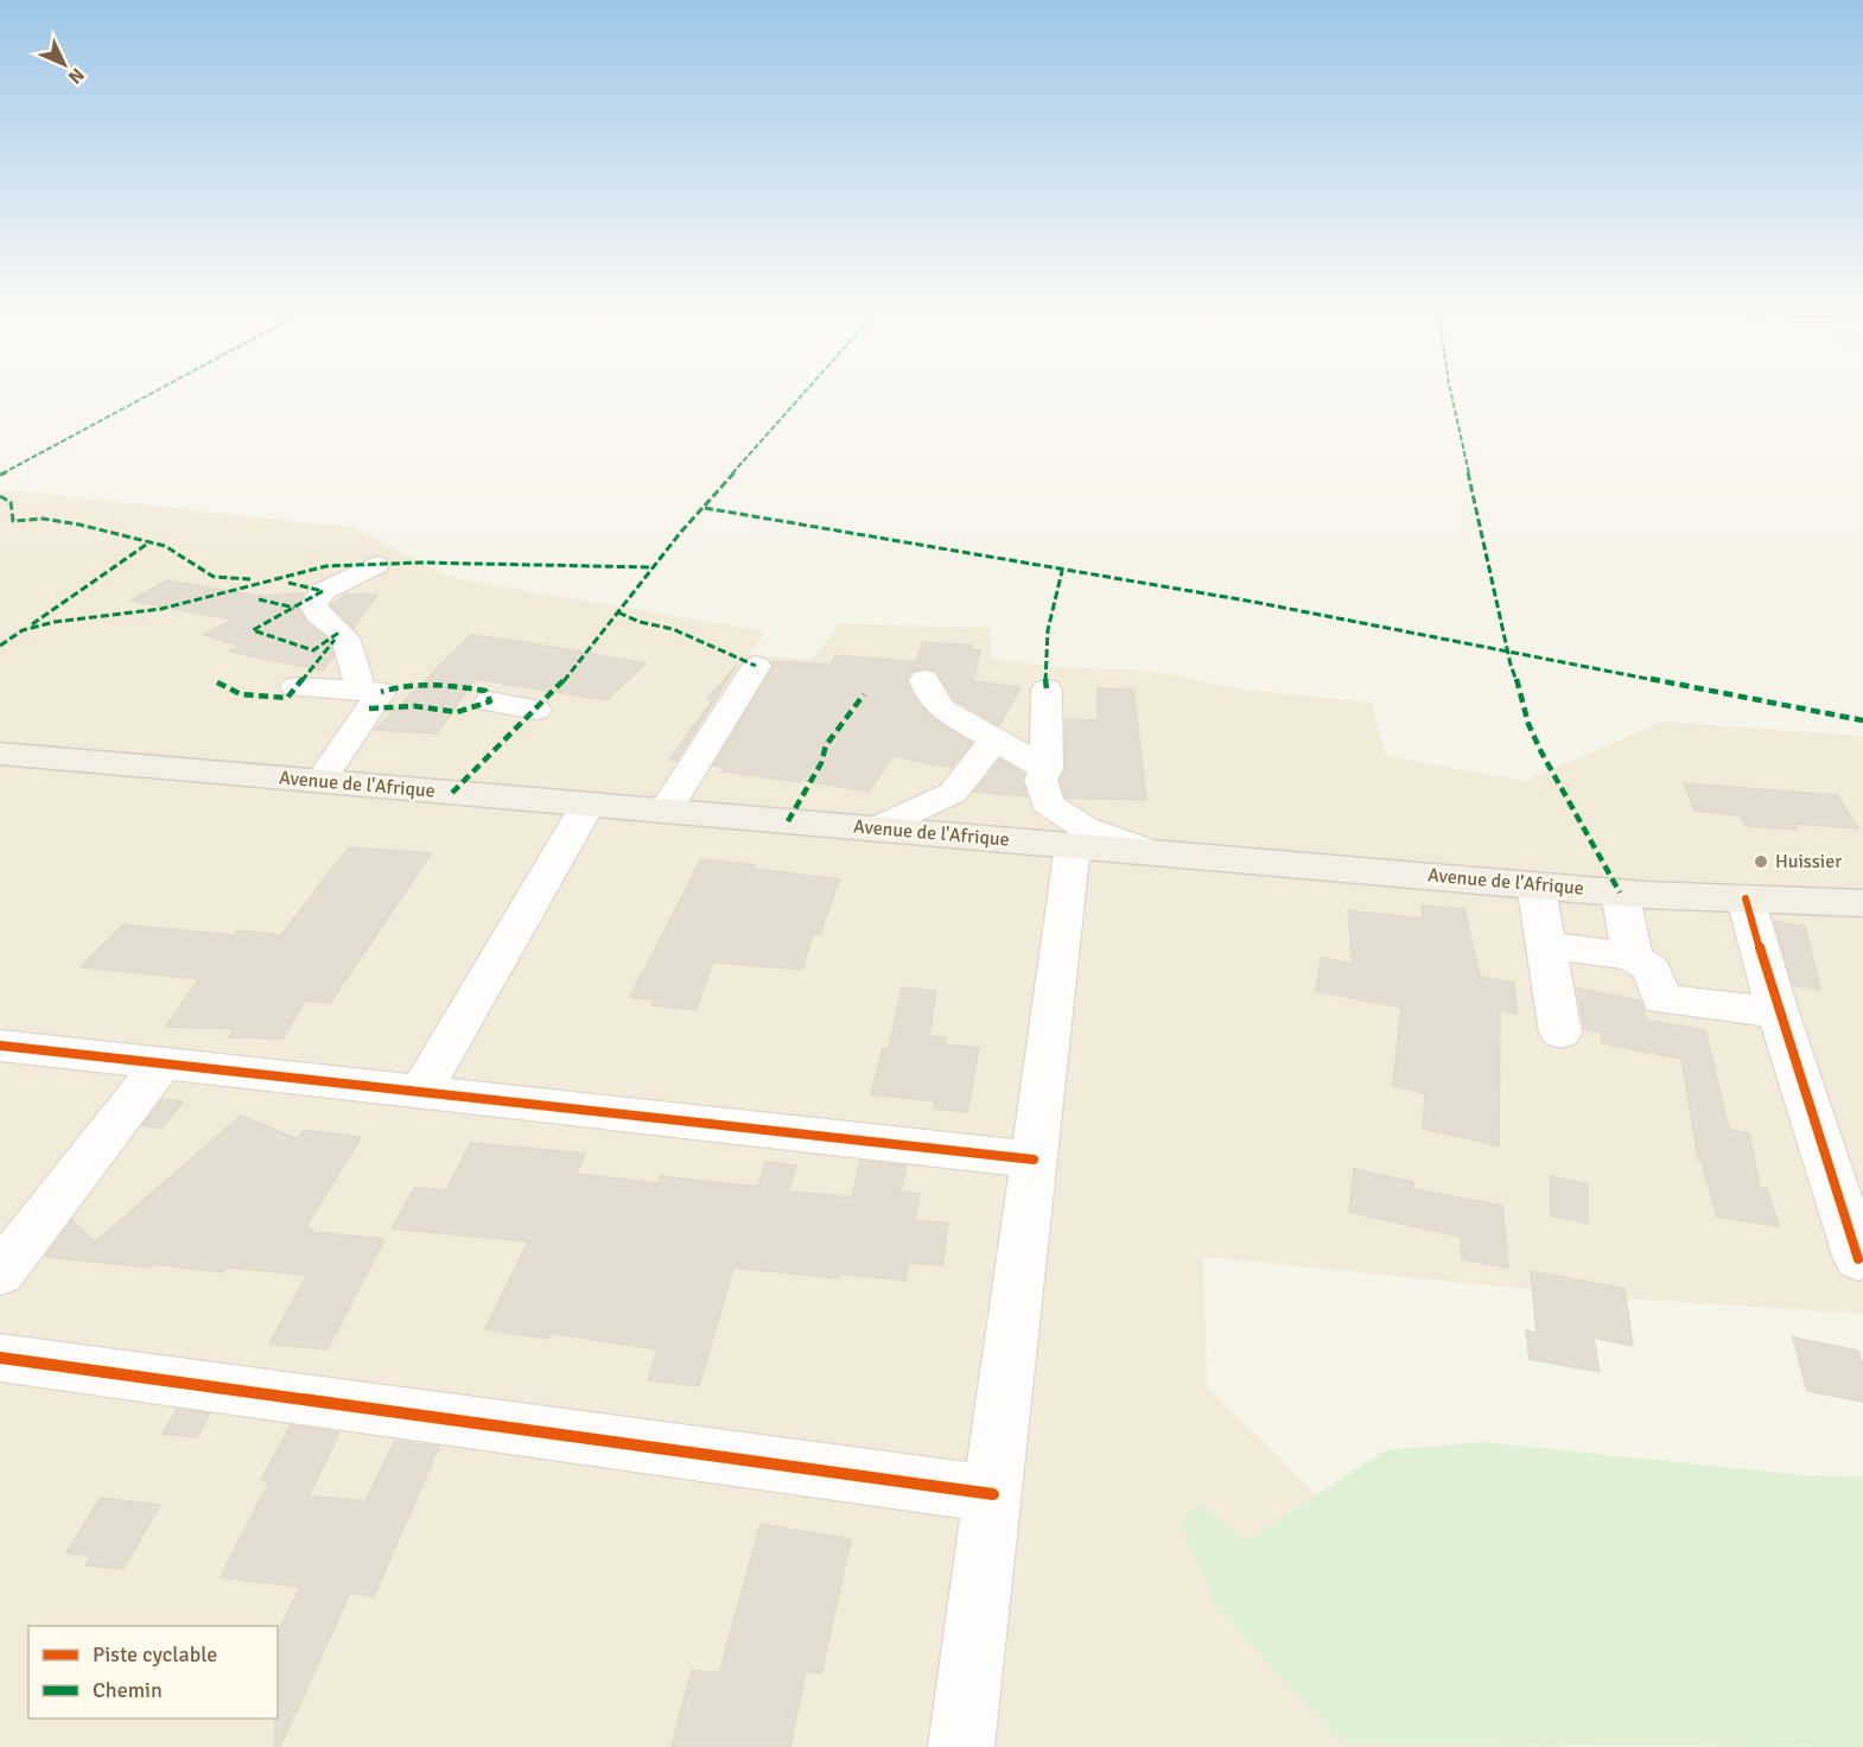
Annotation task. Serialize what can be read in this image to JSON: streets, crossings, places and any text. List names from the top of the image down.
{
  "streets": {
    "main road": ["Avenue de l'Afrique"]
  },
  "places": ["Huissier"],
  "legend": ["Piste cyclable", "Chemin"],
  "north": "bottom right"
}
